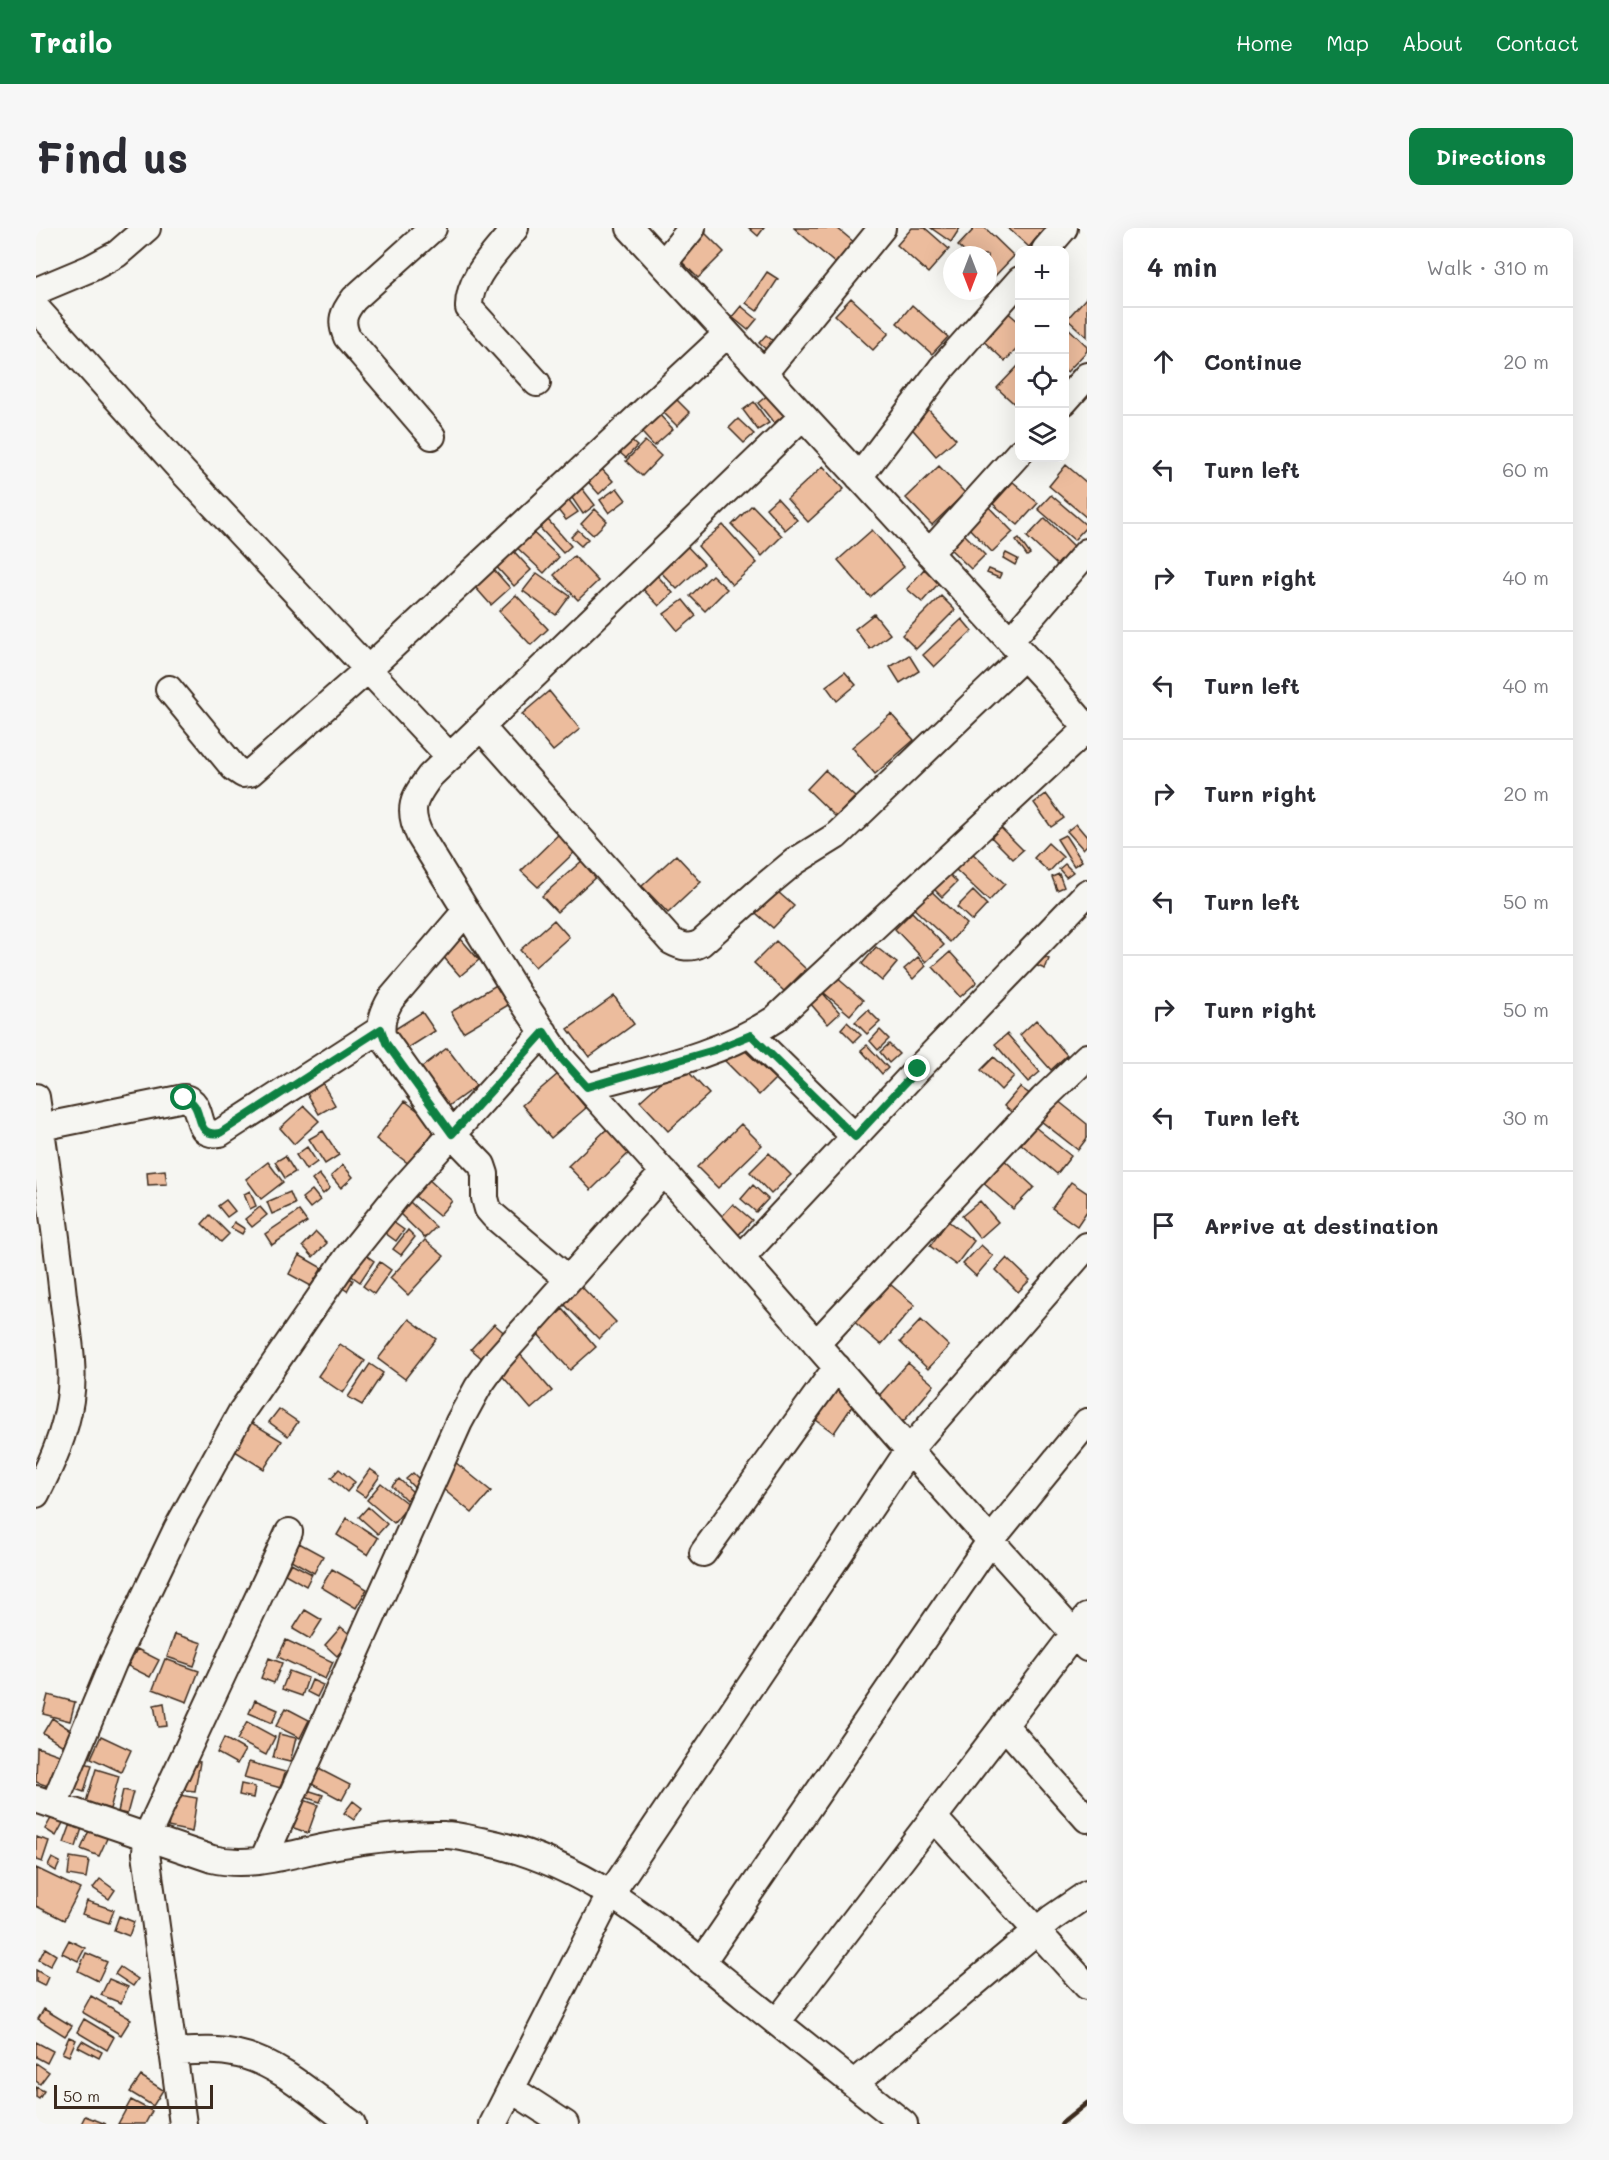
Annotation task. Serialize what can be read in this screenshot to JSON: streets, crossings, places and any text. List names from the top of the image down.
{
  "scale_bar": "50 m",
  "north": "bottom",
  "page": {
    "header": "Trailo",
    "nav": [
      "Home",
      "Map",
      "About",
      "Contact"
    ],
    "buttons": "Directions",
    "title": "Find us",
    "heading": ["4 min", "Walk · 310 m"],
    "map_buttons": ["+", "−"],
    "list": [
      ["Continue", "20 m"],
      ["Turn left", "60 m"],
      ["Turn right", "40 m"],
      ["Turn left", "40 m"],
      ["Turn right", "20 m"],
      ["Turn left", "50 m"],
      ["Turn right", "50 m"],
      ["Turn left", "30 m"],
      "Arrive at destination"
    ],
    "scale": "50 m"
  }
}
